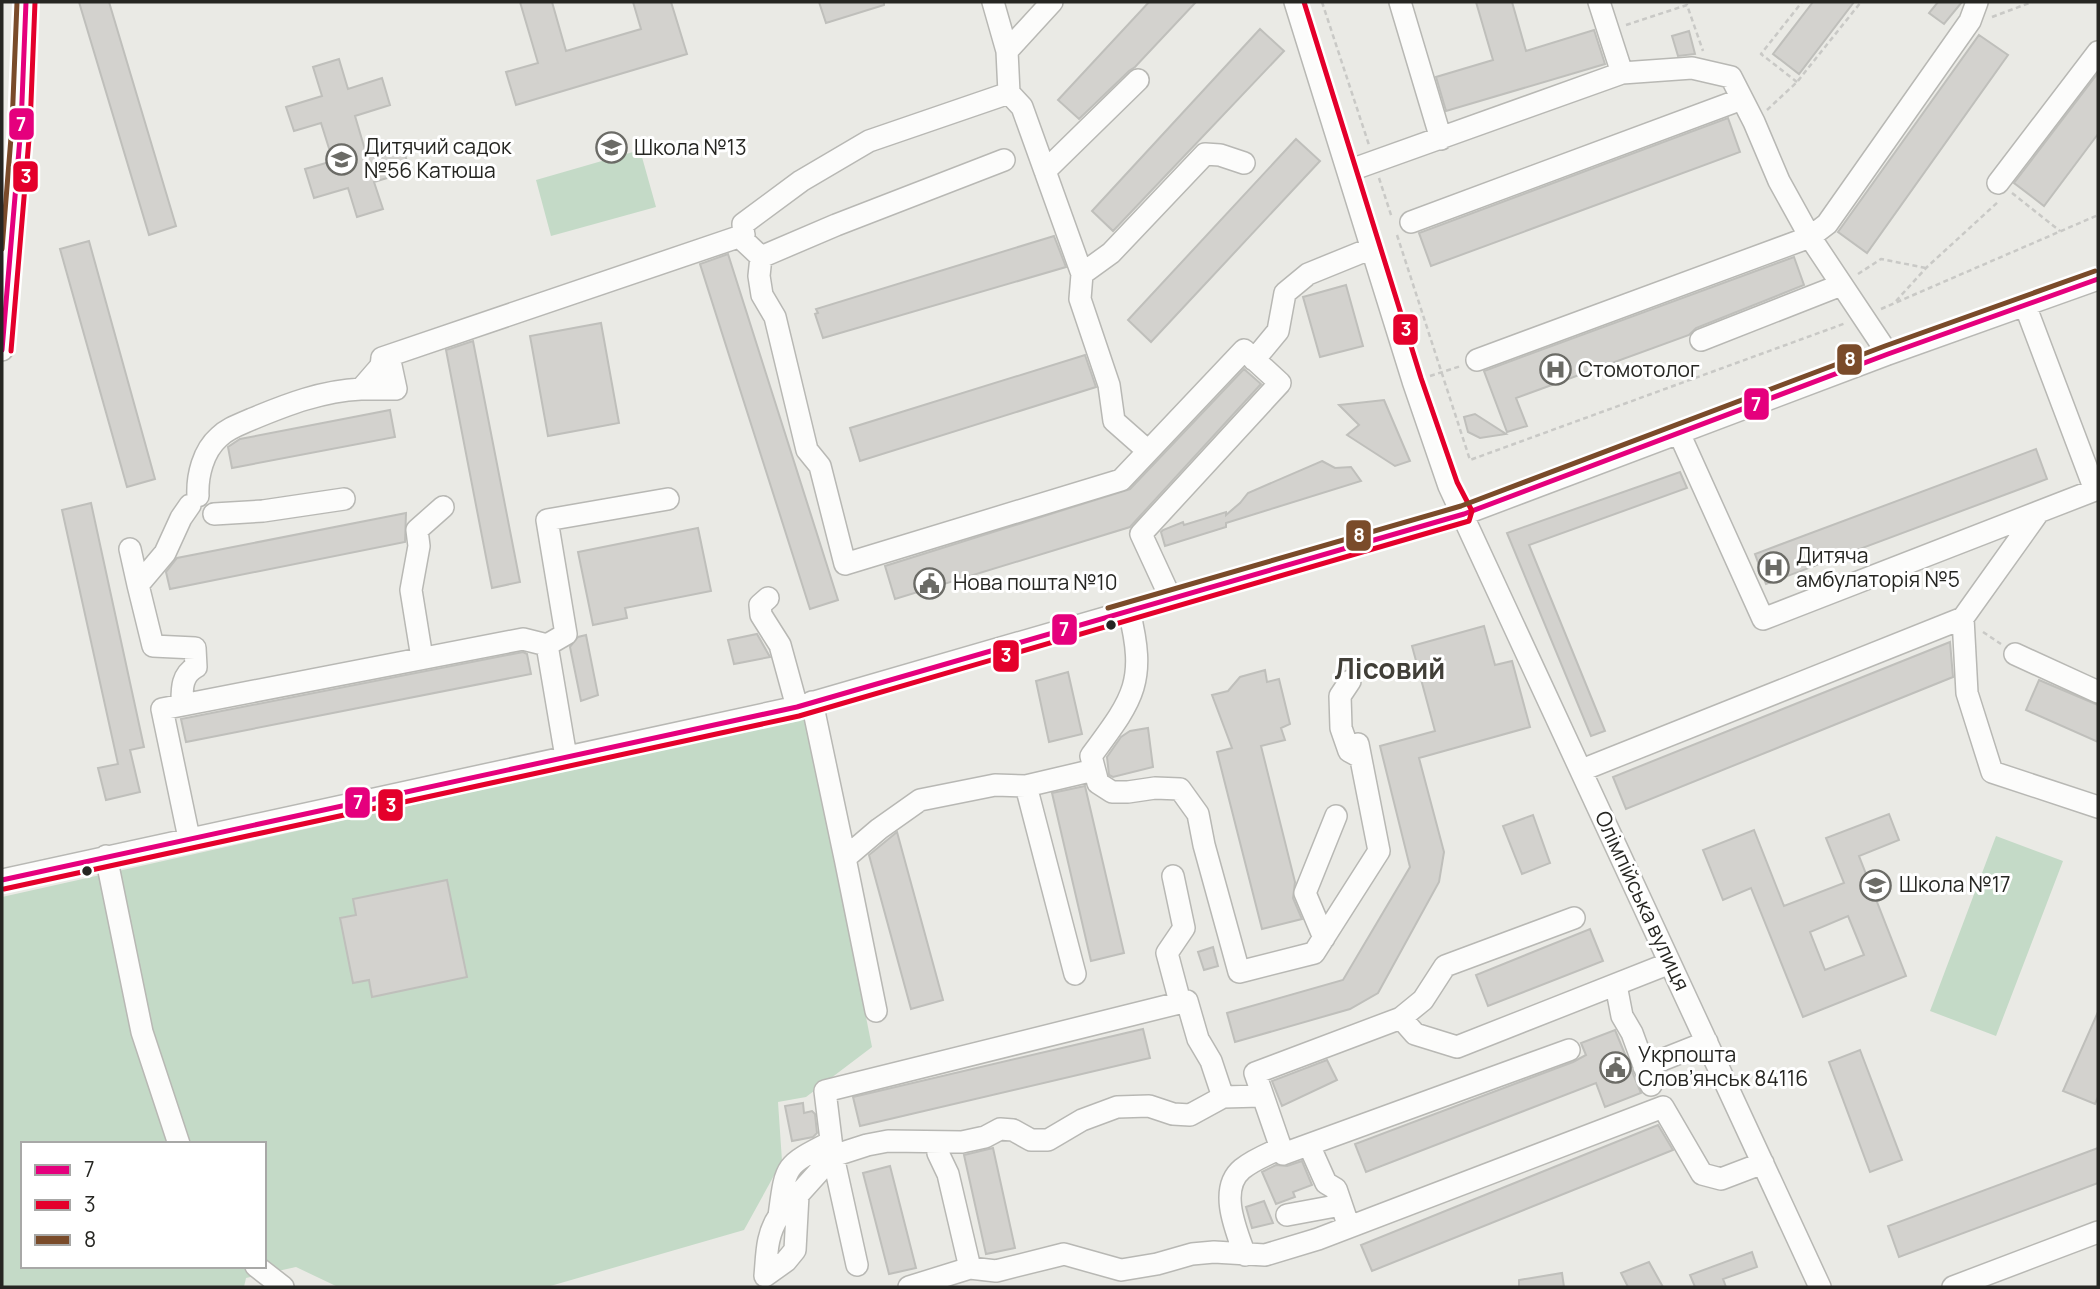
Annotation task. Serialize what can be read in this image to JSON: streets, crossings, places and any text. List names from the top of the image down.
{
  "streets": {
    "street": ["Олімпійська вулиця"]
  },
  "districts": ["Лісовий"],
  "places": {
    "school or university": ["Школа №13", "Дитячий садок №56 Катюша", "Школа №17"],
    "hospital": ["Стомотолог", "Дитяча амбулаторія №5"],
    "public building": ["Нова пошта №10", "Укрпошта Слов’янськ 84116"]
  },
  "lines": ["transit line 7", "transit line 3", "transit line 8"],
  "legend": ["7", "3", "8"]
}
